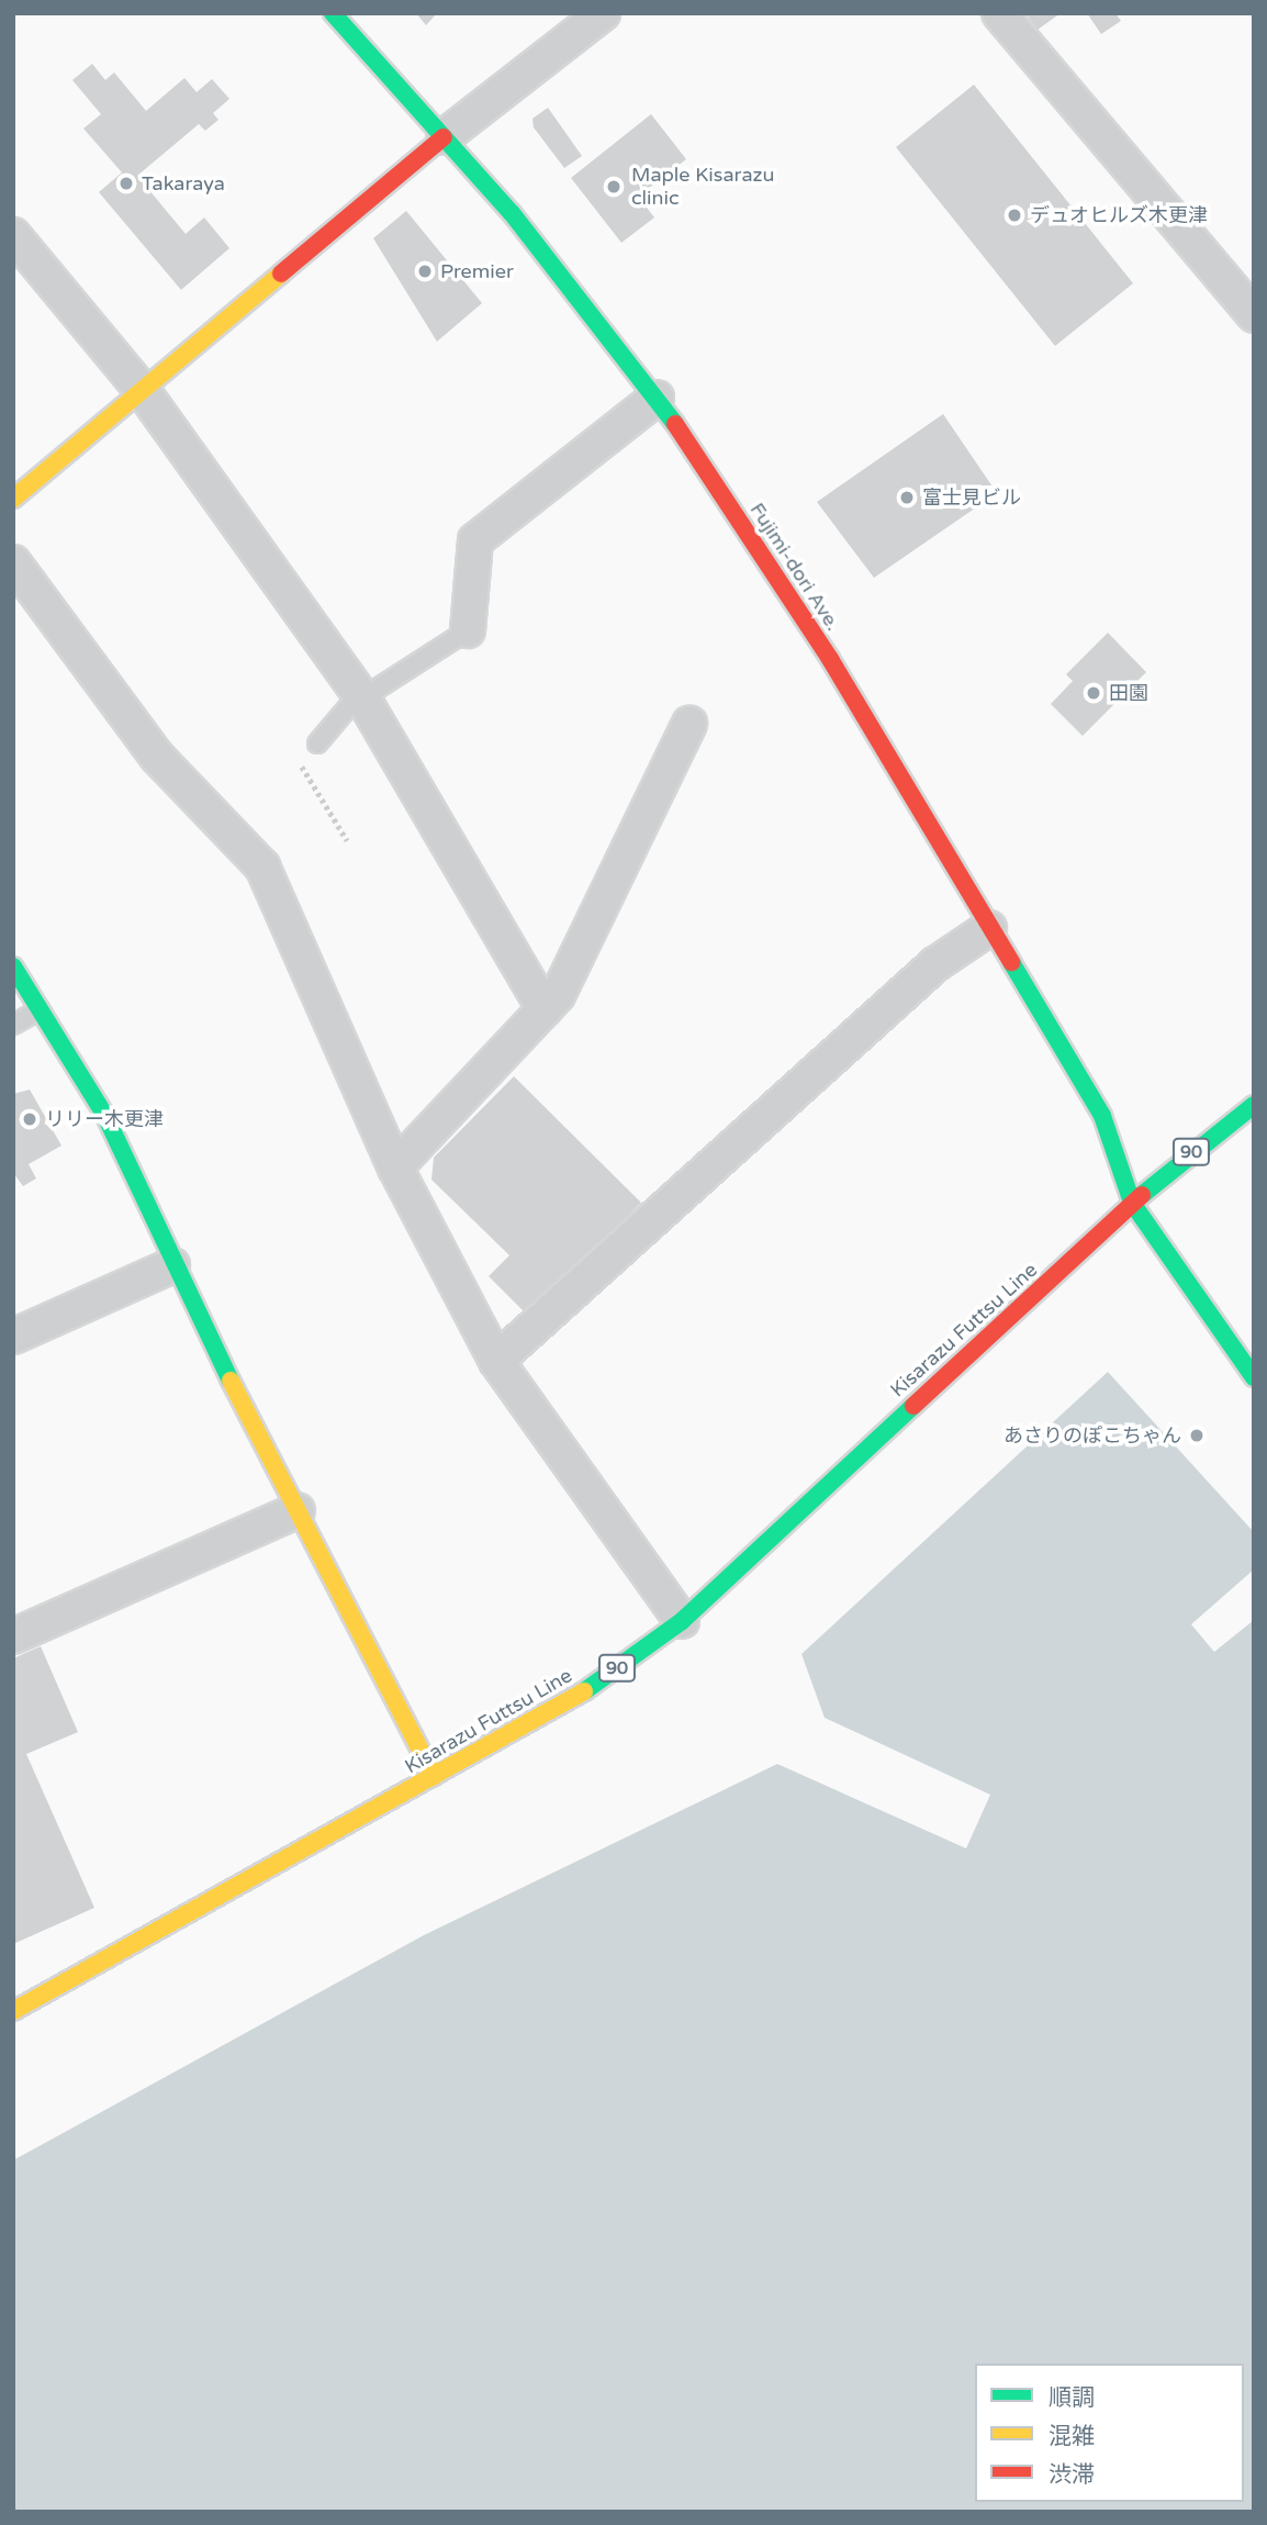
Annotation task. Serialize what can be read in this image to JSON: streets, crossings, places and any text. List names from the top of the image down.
{
  "streets": {
    "street": ["Fujimi-dori Ave.", "90", "Kisarazu Futtsu Line"]
  },
  "crossings": [
    ["Fujimi-dori Ave.", "90"],
    ["Fujimi-dori Ave.", "Kisarazu Futtsu Line"],
    ["90", "Kisarazu Futtsu Line"]
  ],
  "places": [
    "Takaraya",
    "Maple Kisarazu clinic",
    "デュオヒルズ木更津",
    "Premier",
    "富士見ビル",
    "田園",
    "リリー木更津",
    "あさりのぽこちゃん"
  ],
  "legend": ["順調", "混雑", "渋滞"]
}
